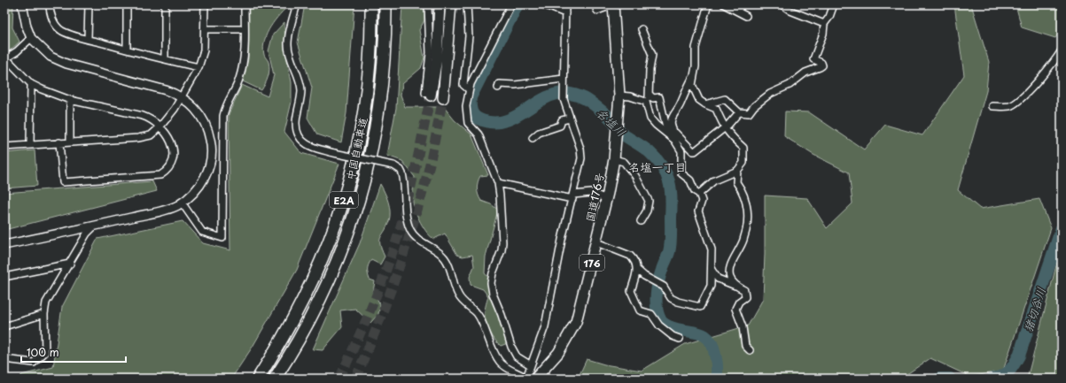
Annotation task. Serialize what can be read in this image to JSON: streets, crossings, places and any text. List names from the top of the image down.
{
  "streets": {
    "highway": [
      "中国自動車道",
      "国道176号",
      "E2A",
      "176"
    ]
  },
  "districts": ["名塩一丁目"],
  "water": ["名塩川", "猪切谷川"],
  "scale_bar": "100 m"
}
